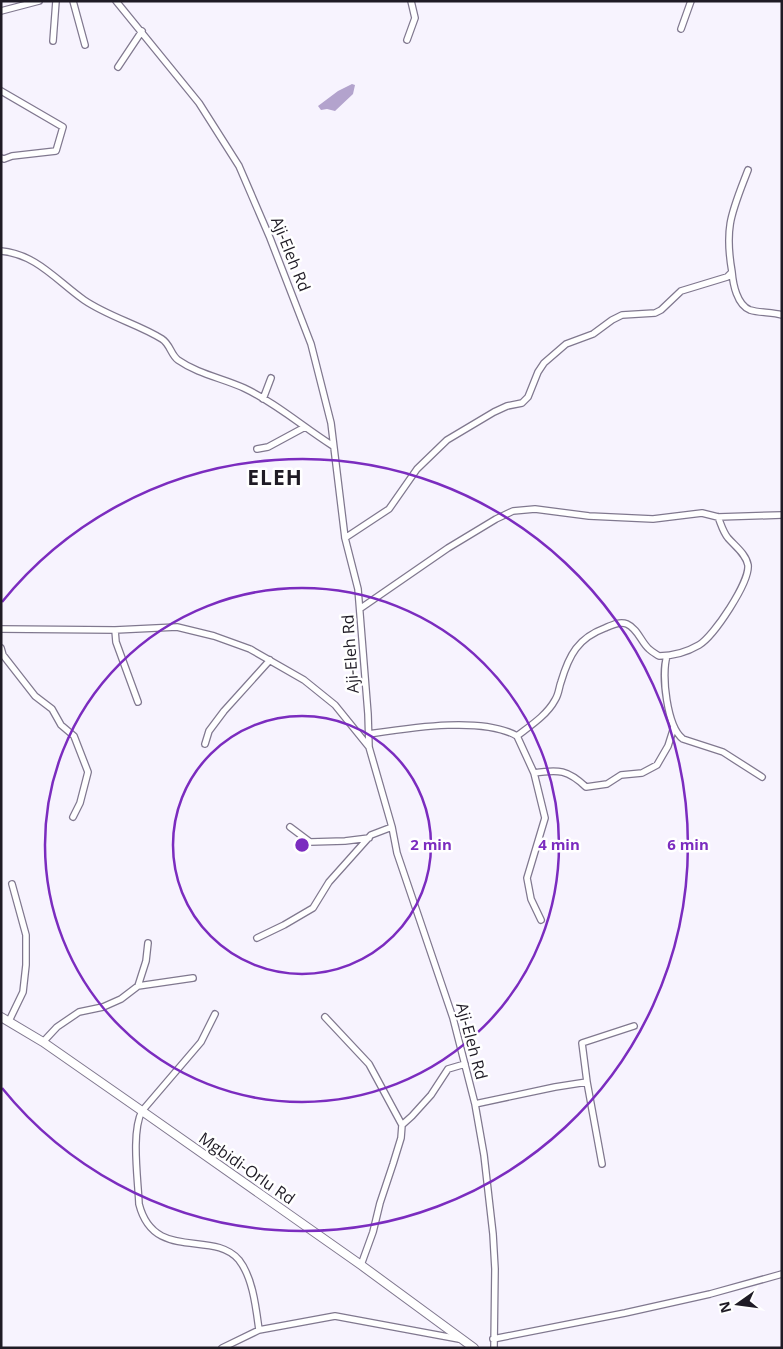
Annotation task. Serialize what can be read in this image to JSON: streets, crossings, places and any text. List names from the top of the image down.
{
  "streets": {
    "main road": ["Mgbidi-Orlu Rd"],
    "street": ["Aji-Eleh Rd"]
  },
  "districts": ["ELEH"],
  "north": "left",
  "rings": ["2 min", "4 min", "6 min"]
}
